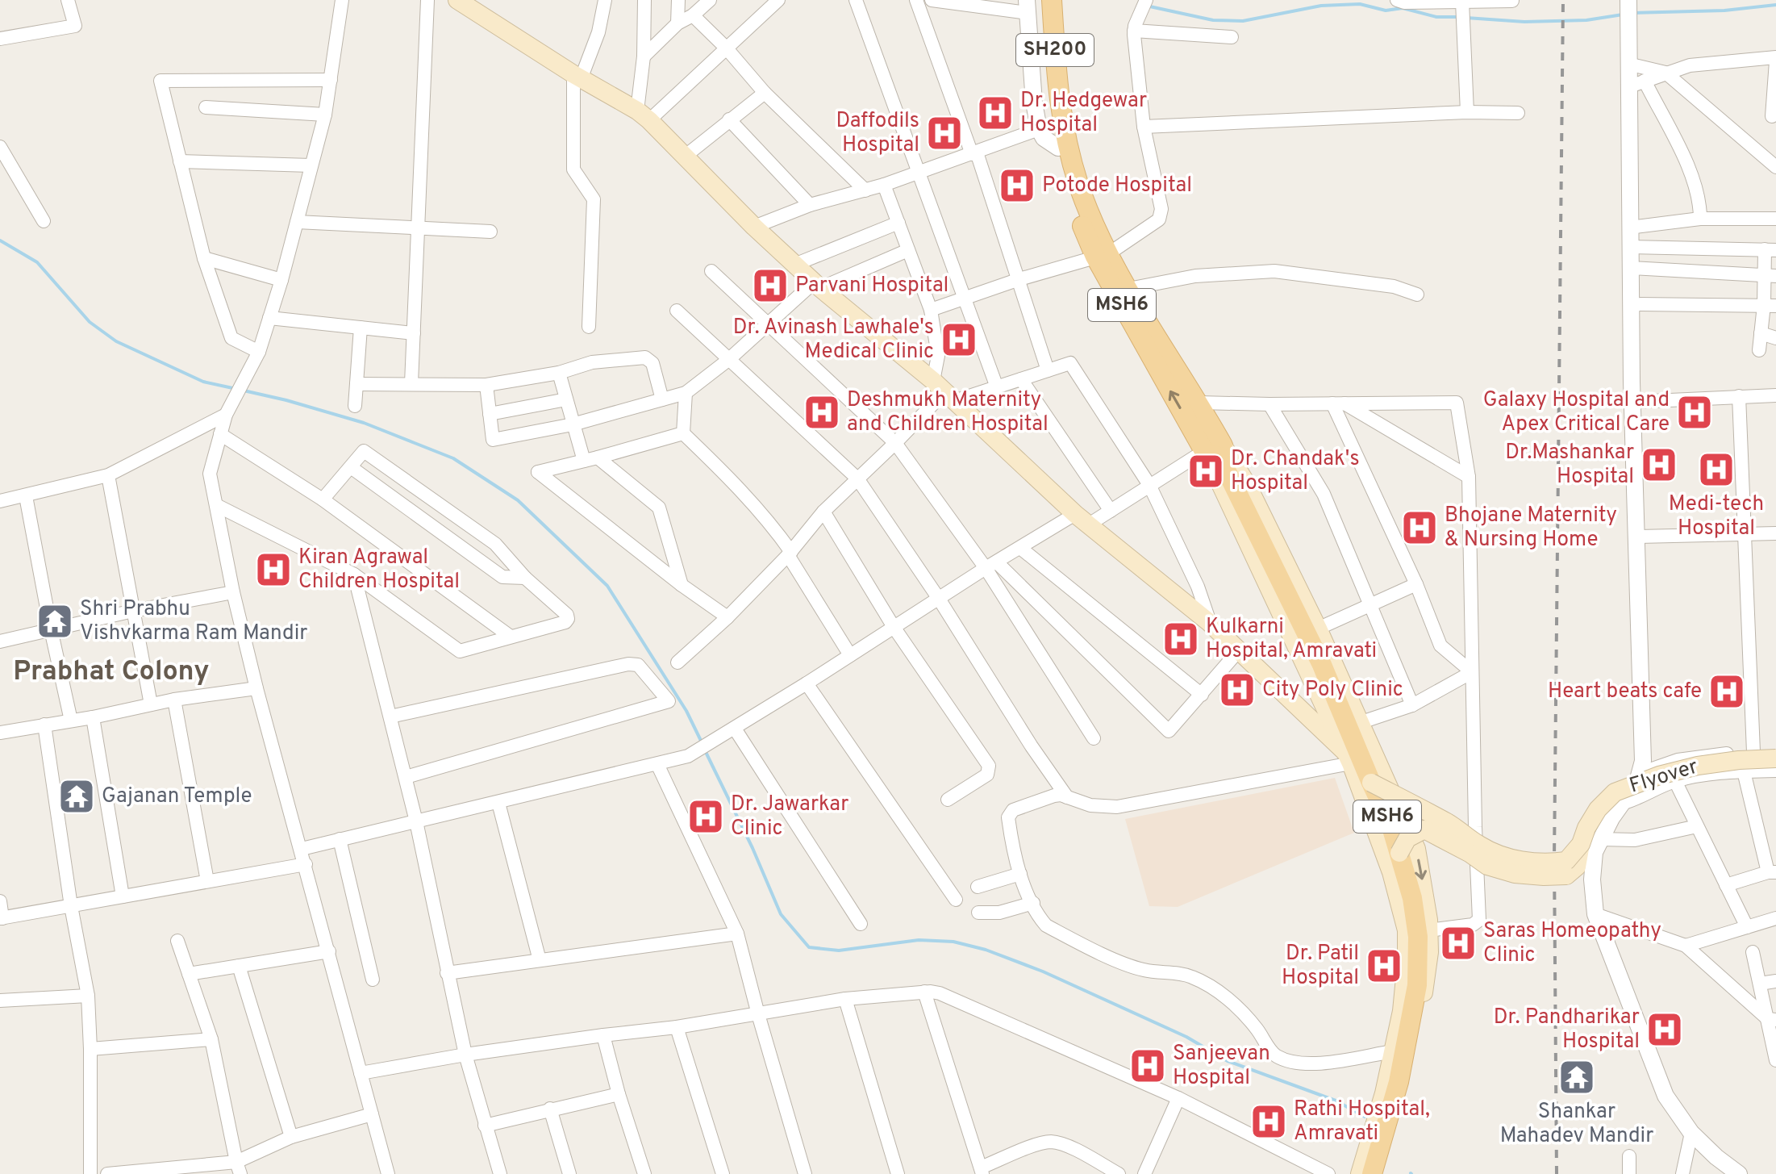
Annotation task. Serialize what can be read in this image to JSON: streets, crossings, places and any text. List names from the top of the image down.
{
  "streets": {
    "main road": ["SH200", "MSH6", "Flyover"]
  },
  "crossings": [
    ["SH200", "MSH6"],
    ["MSH6", "Flyover"]
  ],
  "districts": ["Prabhat Colony"],
  "places": {
    "hospital": [
      "Dr. Hedgewar Hospital",
      "Daffodils Hospital",
      "Potode Hospital",
      "Parvani Hospital",
      "Dr. Avinash Lawhale's Medical Clinic",
      "Deshmukh Maternity and Children Hospital",
      "Galaxy Hospital and Apex Critical Care",
      "Dr.Mashankar Hospital",
      "Medi-tech Hospital",
      "Dr. Chandak's Hospital",
      "Bhojane Maternity & Nursing Home",
      "Kiran Agrawal Children Hospital",
      "Kulkarni Hospital, Amravati",
      "City Poly Clinic",
      "Heart beats cafe",
      "Dr. Jawarkar Clinic",
      "Saras Homeopathy Clinic",
      "Dr. Patil Hospital",
      "Dr. Pandharikar Hospital",
      "Sanjeevan Hospital",
      "Rathi Hospital, Amravati"
    ],
    "temple": ["Shri Prabhu Vishvkarma Ram Mandir", "Gajanan Temple", "Shankar Mahadev Mandir"]
  }
}
